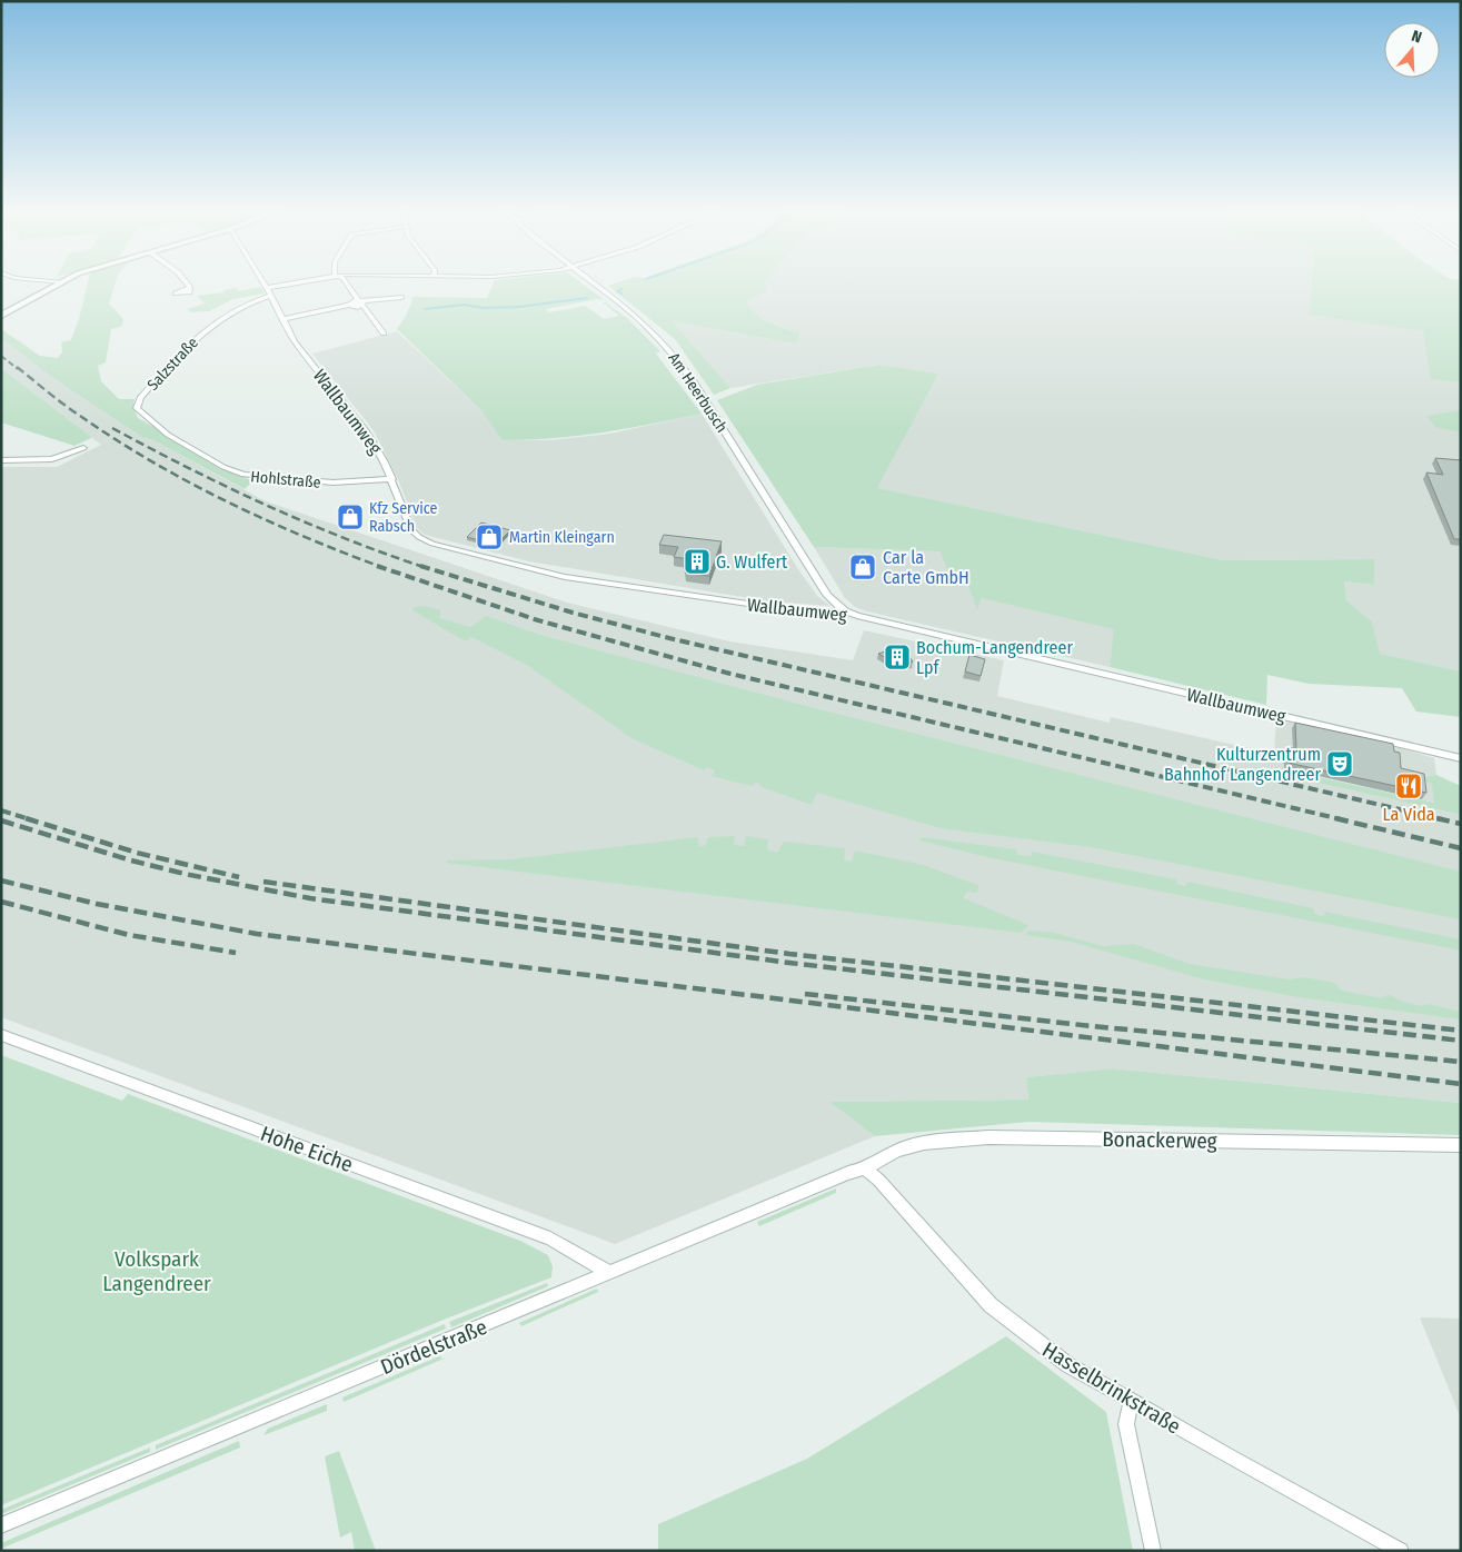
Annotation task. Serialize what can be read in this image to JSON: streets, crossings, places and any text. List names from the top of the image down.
{
  "streets": {
    "street": [
      "Salzstraße",
      "Am Heerbusch",
      "Wallbaumweg",
      "Hohlstraße",
      "Bonackerweg",
      "Hohe Eiche",
      "Dördelstraße",
      "Hasselbrinkstraße"
    ]
  },
  "crossings": [
    ["Salzstraße", "Wallbaumweg"],
    ["Salzstraße", "Hohlstraße"],
    ["Am Heerbusch", "Wallbaumweg"],
    ["Wallbaumweg", "Hohlstraße"],
    ["Bonackerweg", "Dördelstraße"],
    ["Bonackerweg", "Hasselbrinkstraße"],
    ["Hohe Eiche", "Dördelstraße"],
    ["Dördelstraße", "Hasselbrinkstraße"]
  ],
  "parks": ["Volkspark Langendreer"],
  "places": {
    "shop": ["Kfz Service Rabsch", "Martin Kleingarn", "Car la Carte GmbH"],
    "building": ["G. Wulfert", "Bochum-Langendreer Lpf"],
    "theatre": ["Kulturzentrum Bahnhof Langendreer"],
    "restaurant": ["La Vida"]
  },
  "north": "top"
}
